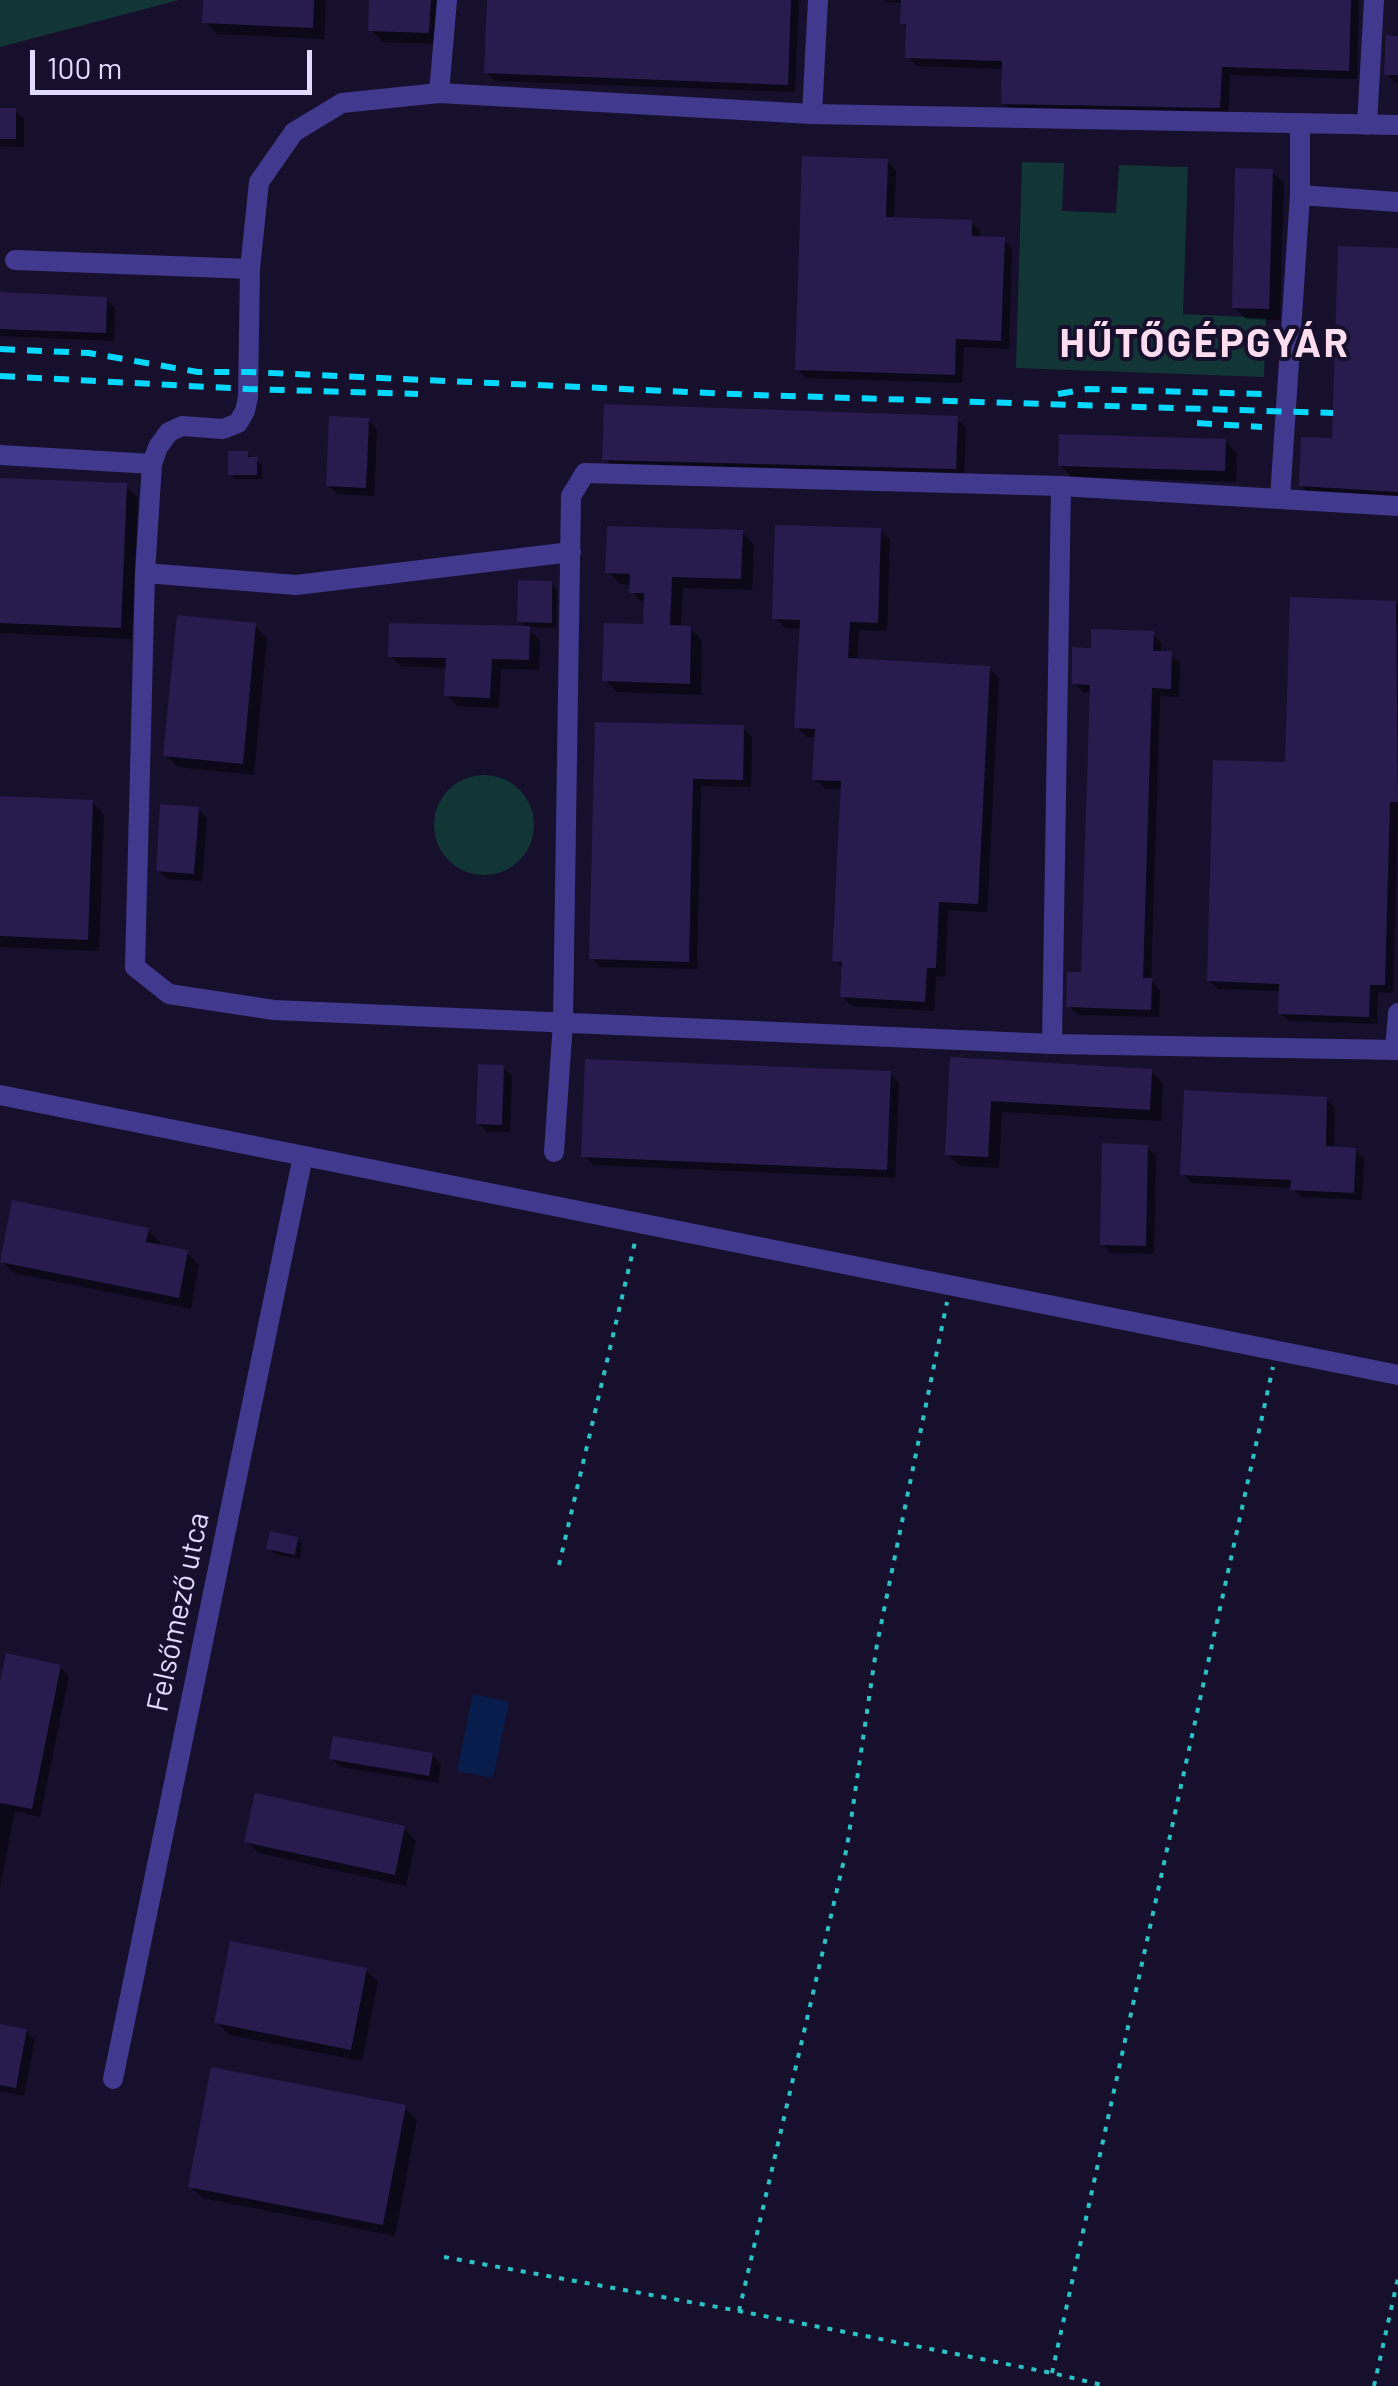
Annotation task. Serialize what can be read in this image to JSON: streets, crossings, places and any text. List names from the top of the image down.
{
  "streets": {
    "street": ["Felsőmező utca"]
  },
  "districts": ["HŰTŐGÉPGYÁR"],
  "scale_bar": "100 m"
}
